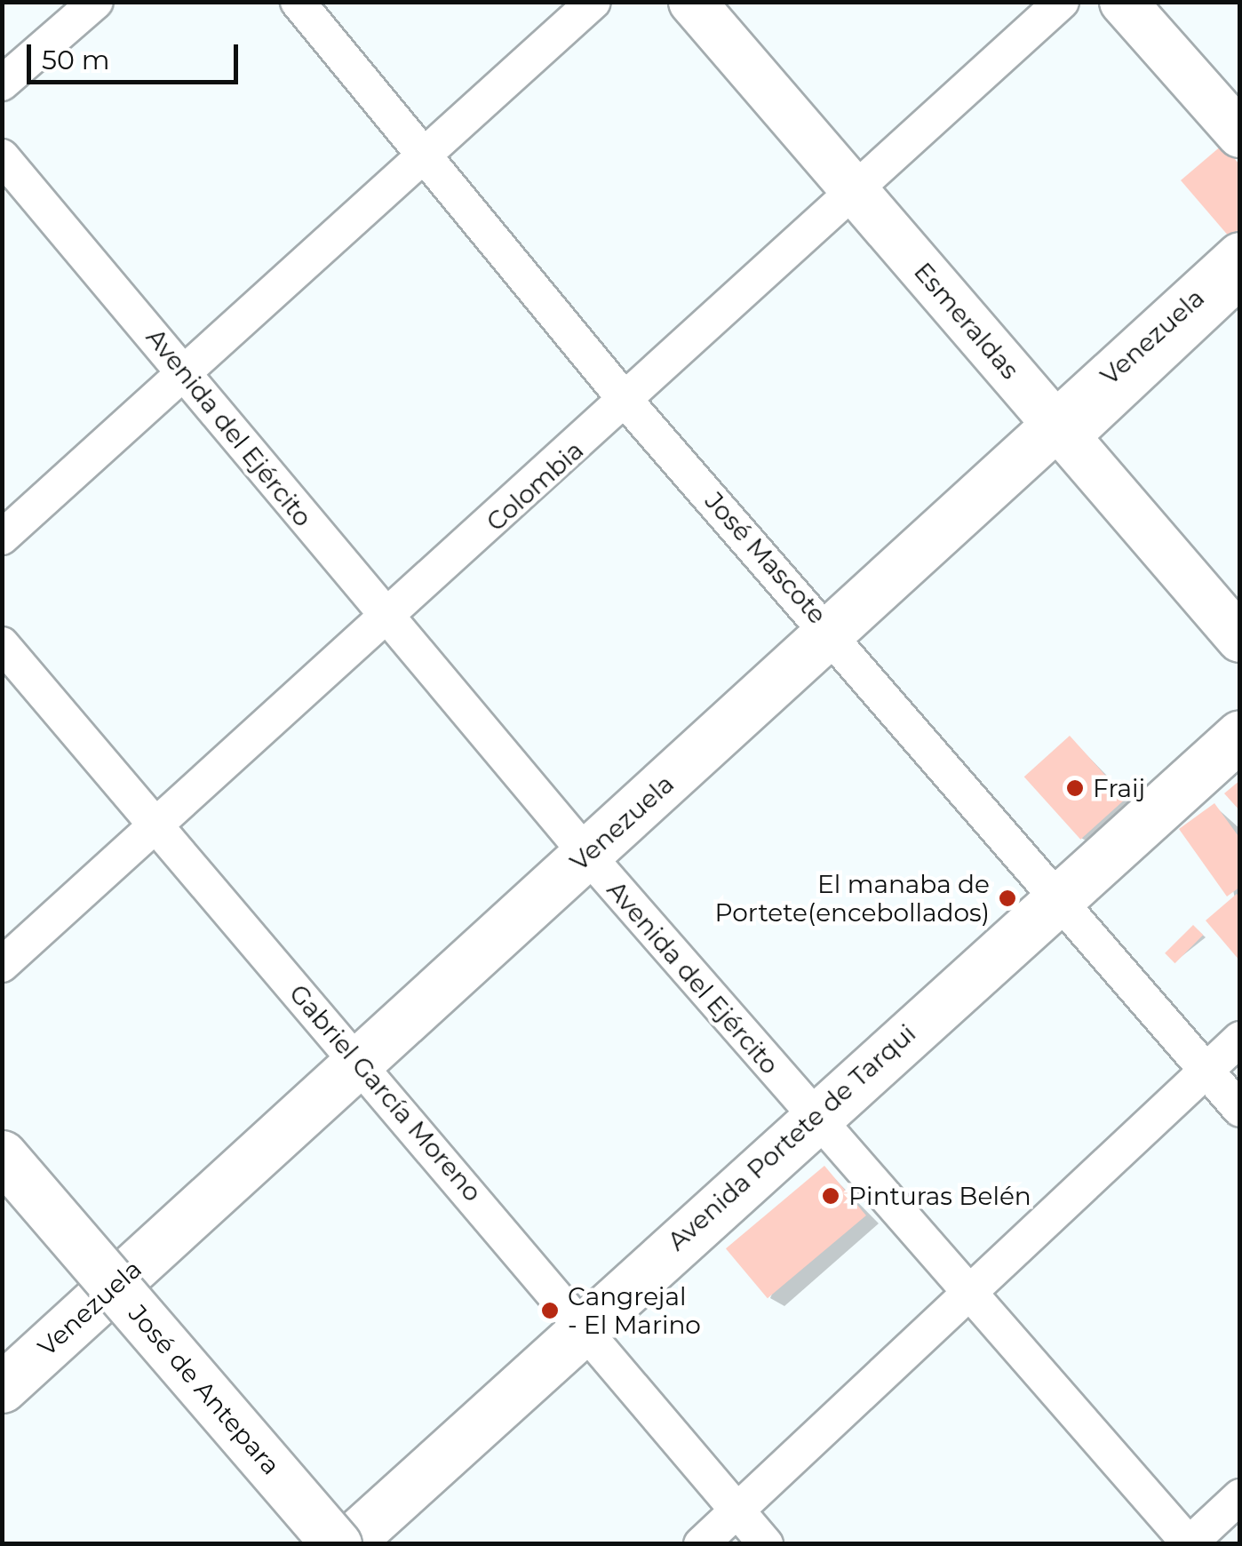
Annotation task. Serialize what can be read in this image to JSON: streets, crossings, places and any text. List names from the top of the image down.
{
  "streets": {
    "main road": [
      "Esmeraldas",
      "Venezuela",
      "Avenida Portete de Tarqui",
      "José de Antepara"
    ],
    "street": [
      "Avenida del Ejército",
      "Colombia",
      "José Mascote",
      "Gabriel García Moreno"
    ]
  },
  "crossings": [
    ["Esmeraldas", "Venezuela"],
    ["Esmeraldas", "Colombia"],
    ["Venezuela", "Avenida del Ejército"],
    ["Venezuela", "José Mascote"],
    ["Venezuela", "Gabriel García Moreno"],
    ["Venezuela", "José de Antepara"],
    ["Avenida del Ejército", "Colombia"],
    ["Avenida del Ejército", "Avenida Portete de Tarqui"],
    ["Colombia", "José Mascote"],
    ["Colombia", "Gabriel García Moreno"],
    ["José Mascote", "Avenida Portete de Tarqui"],
    ["Gabriel García Moreno", "Avenida Portete de Tarqui"]
  ],
  "places": [
    "Fraij",
    "El manaba de Portete(encebollados)",
    "Pinturas Belén",
    "Cangrejal - El Marino"
  ],
  "scale_bar": "50 m"
}
